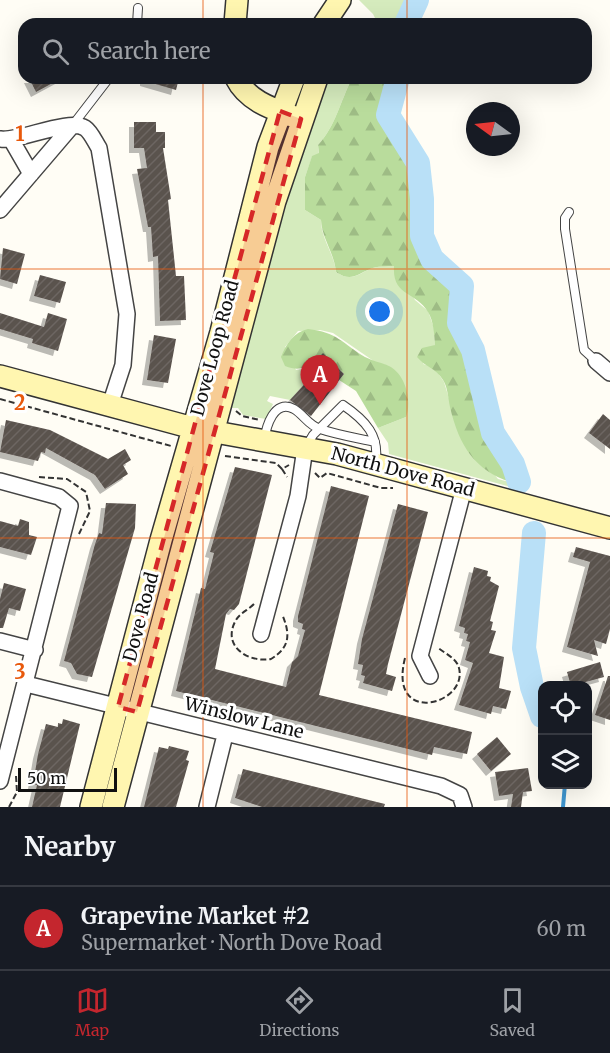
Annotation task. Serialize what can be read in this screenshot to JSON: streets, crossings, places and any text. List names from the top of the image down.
{
  "streets": {
    "main road": ["Dove Loop Road", "North Dove Road", "Dove Road"],
    "street": ["Winslow Lane"]
  },
  "crossings": [
    ["Dove Loop Road", "North Dove Road"],
    ["Dove Loop Road", "Dove Road"],
    ["North Dove Road", "Dove Road"],
    ["Dove Road", "Winslow Lane"]
  ],
  "scale_bar": "50 m",
  "north": "left",
  "page": {
    "search": "Search here",
    "pins": "A",
    "scale": "50 m",
    "heading": "Nearby",
    "list": [
      {
        "mark": "A",
        "name": "Grapevine Market #2",
        "note": "Supermarket · North Dove Road",
        "value": "60 m"
      }
    ],
    "nav": ["Map", "Directions", "Saved"]
  },
  "grid": {
    "rows": ["1", "2", "3"]
  }
}
